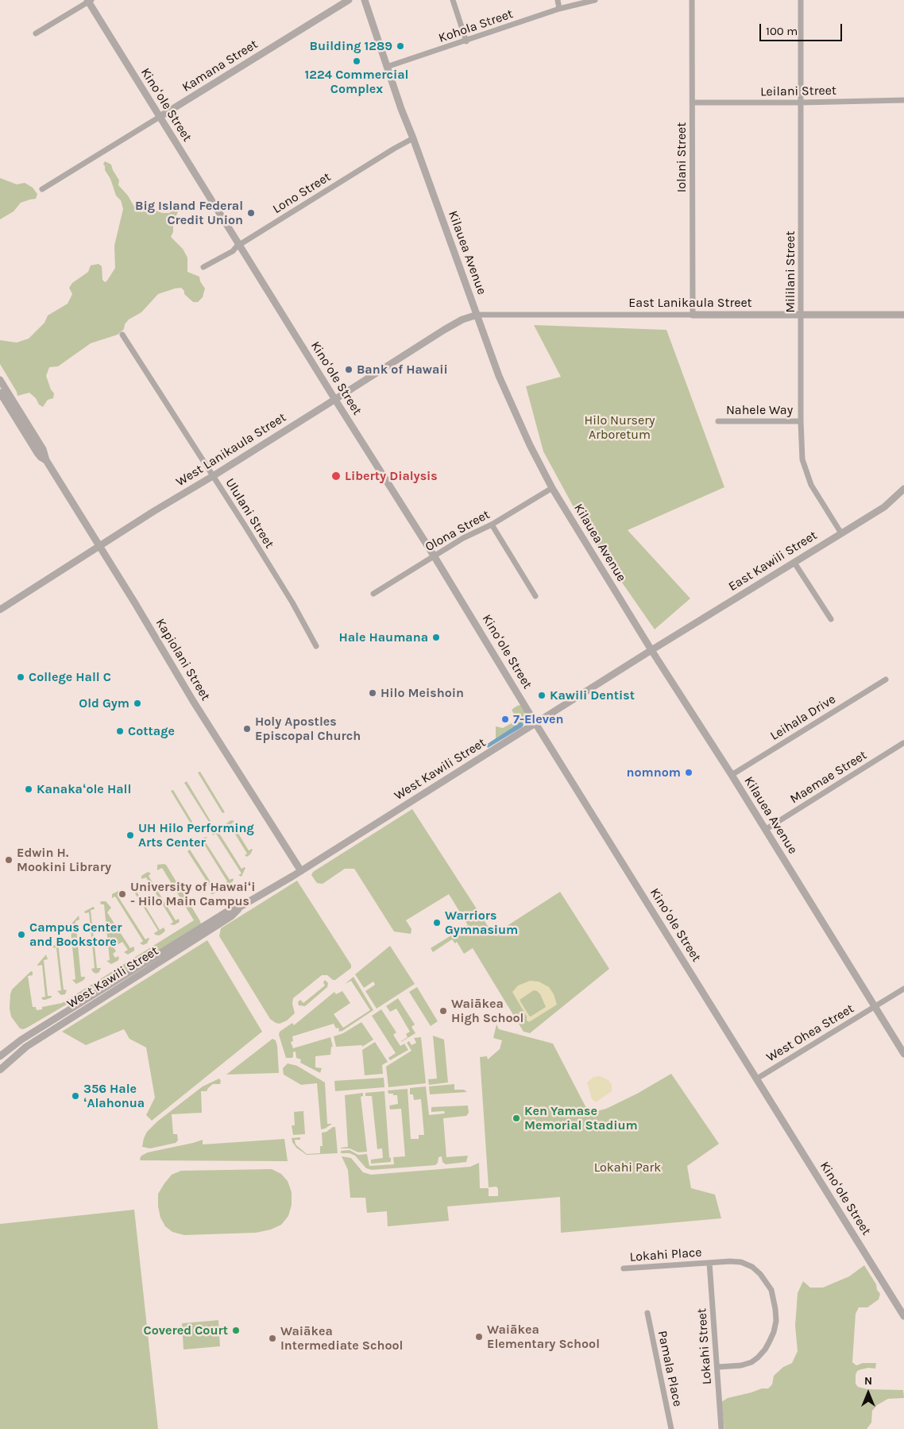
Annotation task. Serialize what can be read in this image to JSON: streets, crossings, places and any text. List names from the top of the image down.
{
  "streets": {
    "street": [
      "Kohola Street",
      "Kamana Street",
      "Leilani Street",
      "Kinoʻole Street",
      "Iolani Street",
      "Lono Street",
      "Kilauea Avenue",
      "Mililani Street",
      "East Lanikaula Street",
      "Nahele Way",
      "West Lanikaula Street",
      "Ululani Street",
      "Olona Street",
      "East Kawili Street",
      "Kapiolani Street",
      "Leihala Drive",
      "West Kawili Street",
      "Maemae Street",
      "West Ohea Street",
      "Lokahi Place",
      "Lokahi Street",
      "Pamala Place"
    ]
  },
  "crossings": [
    ["Kohola Street", "Kilauea Avenue"],
    ["Kamana Street", "Kinoʻole Street"],
    ["Leilani Street", "Iolani Street"],
    ["Leilani Street", "Mililani Street"],
    ["Kinoʻole Street", "Lono Street"],
    ["Kinoʻole Street", "West Lanikaula Street"],
    ["Kinoʻole Street", "Olona Street"],
    ["Kinoʻole Street", "West Kawili Street"],
    ["Kinoʻole Street", "West Ohea Street"],
    ["Iolani Street", "East Lanikaula Street"],
    ["Lono Street", "Kilauea Avenue"],
    ["Kilauea Avenue", "East Lanikaula Street"],
    ["Kilauea Avenue", "West Lanikaula Street"],
    ["Kilauea Avenue", "Olona Street"],
    ["Kilauea Avenue", "East Kawili Street"],
    ["Kilauea Avenue", "Leihala Drive"],
    ["Kilauea Avenue", "West Kawili Street"],
    ["Kilauea Avenue", "Maemae Street"],
    ["Kilauea Avenue", "West Ohea Street"],
    ["Mililani Street", "East Lanikaula Street"],
    ["Mililani Street", "Nahele Way"],
    ["Mililani Street", "East Kawili Street"],
    ["East Lanikaula Street", "West Lanikaula Street"],
    ["West Lanikaula Street", "Ululani Street"],
    ["West Lanikaula Street", "Kapiolani Street"],
    ["East Kawili Street", "West Kawili Street"],
    ["Kapiolani Street", "West Kawili Street"],
    ["Lokahi Place", "Lokahi Street"]
  ],
  "parks": ["Hilo Nursery Arboretum", "Lokahi Park"],
  "places": [
    "Building 1289",
    "1224 Commercial Complex",
    "Big Island Federal Credit Union",
    "Bank of Hawaii",
    "Liberty Dialysis",
    "Hale Haumana",
    "College Hall C",
    "Hilo Meishoin",
    "Kawili Dentist",
    "Old Gym",
    "7-Eleven",
    "Holy Apostles Episcopal Church",
    "Cottage",
    "nomnom",
    "Kanakaʻole Hall",
    "UH Hilo Performing Arts Center",
    "Edwin H. Mookini Library",
    "University of Hawaiʻi - Hilo Main Campus",
    "Warriors Gymnasium",
    "Campus Center and Bookstore",
    "Waiākea High School",
    "356 Hale ʻAlahonua",
    "Ken Yamase Memorial Stadium",
    "Covered Court",
    "Waiākea Elementary School",
    "Waiākea Intermediate School"
  ],
  "scale_bar": "100 m",
  "north": "top"
}
